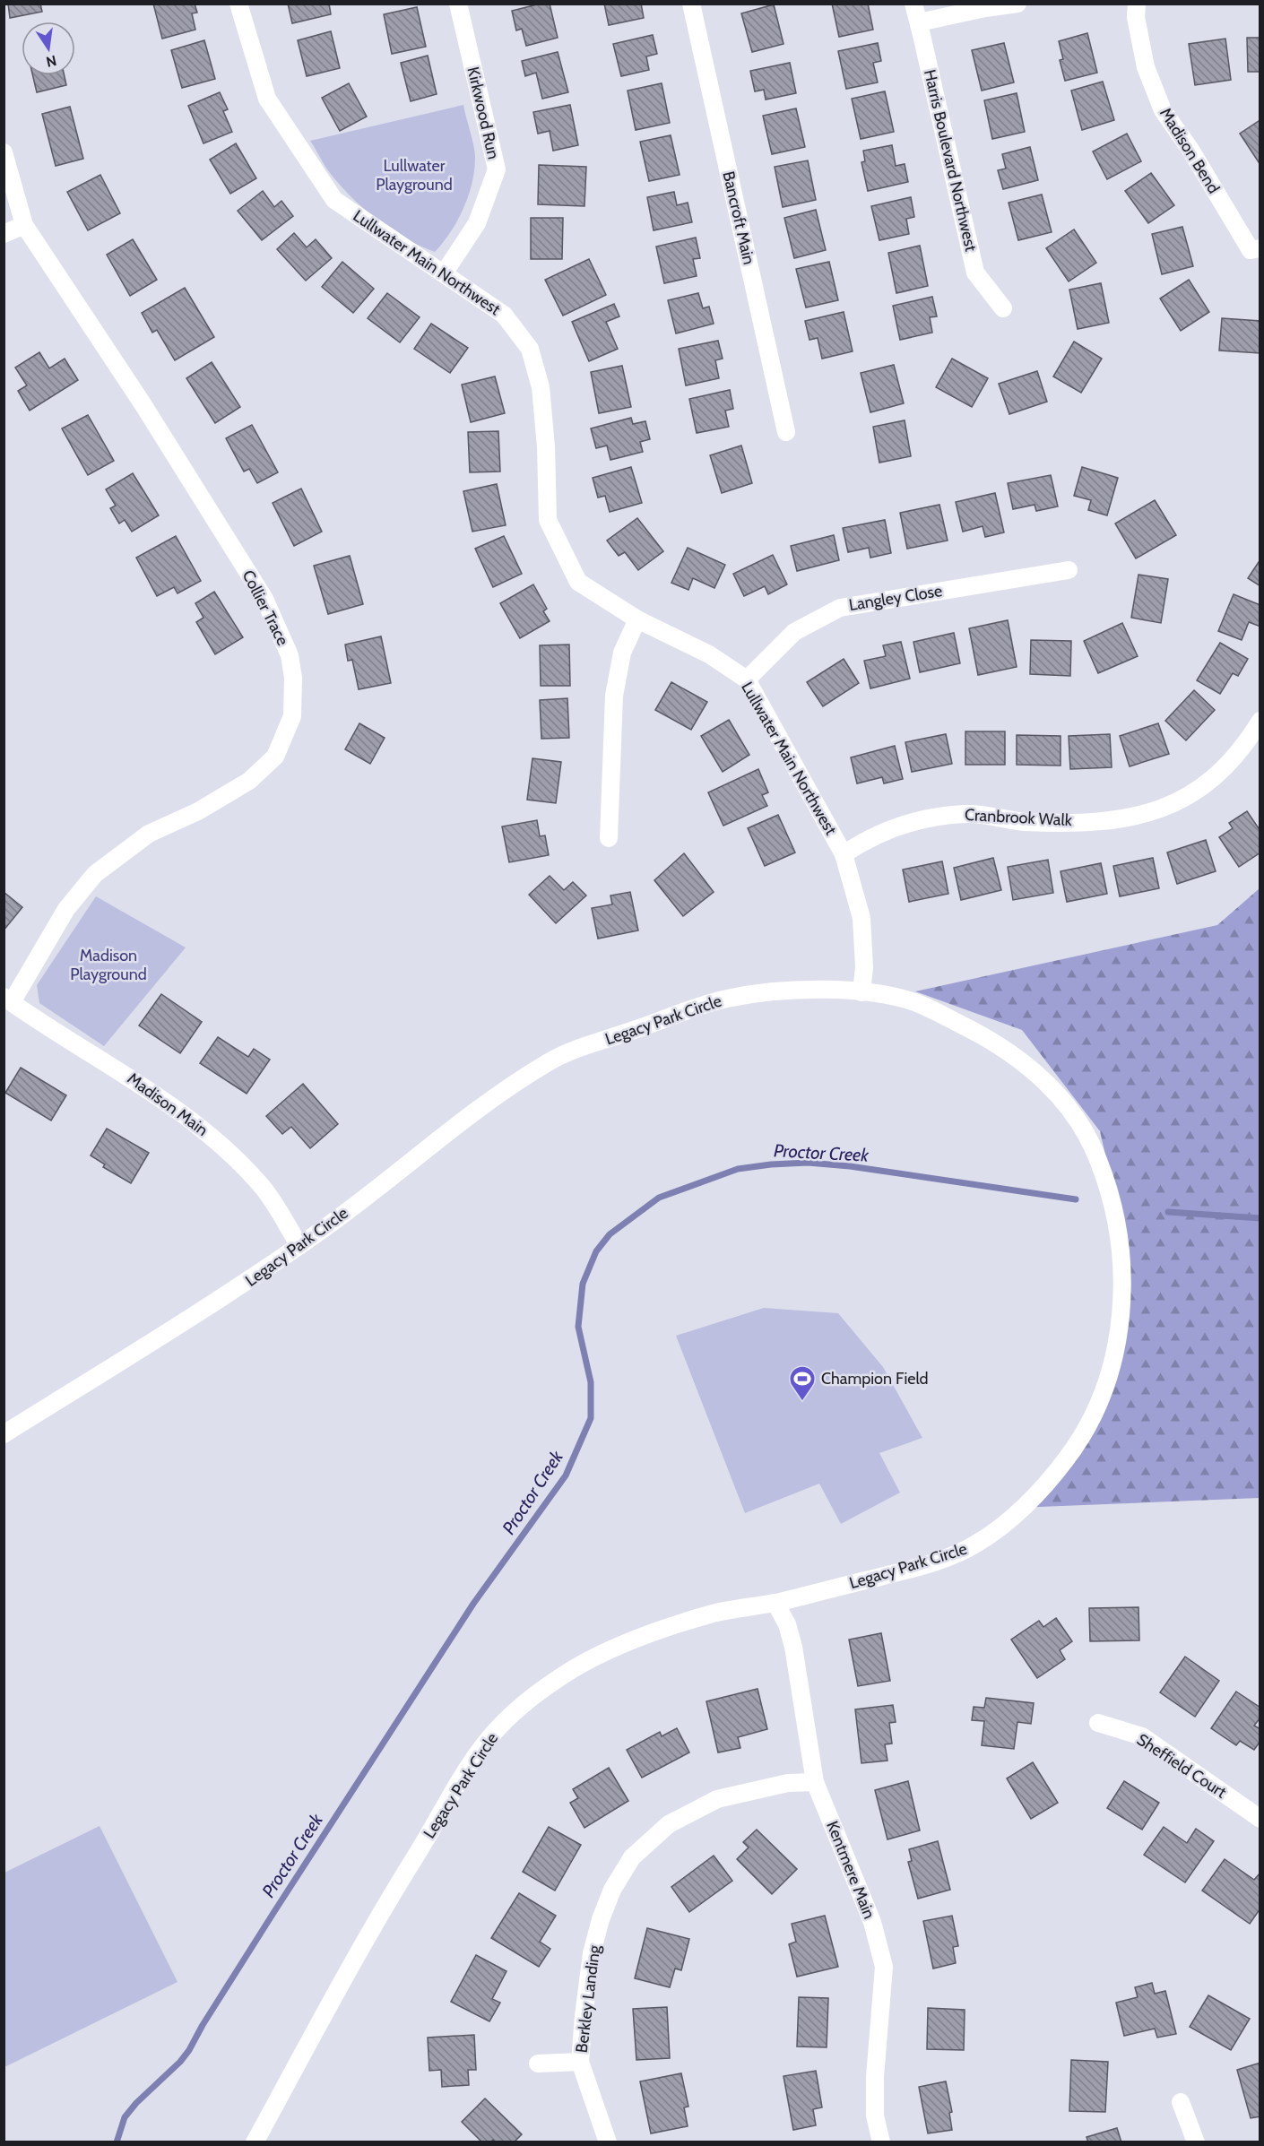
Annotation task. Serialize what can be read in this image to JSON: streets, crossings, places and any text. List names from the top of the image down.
{
  "streets": {
    "street": [
      "Kirkwood Run",
      "Madison Bend",
      "Harris Boulevard Northwest",
      "Bancroft Main",
      "Lullwater Main Northwest",
      "Langley Close",
      "Collier Trace",
      "Cranbrook Walk",
      "Legacy Park Circle",
      "Madison Main",
      "Sheffield Court",
      "Kentmere Main",
      "Berkley Landing"
    ]
  },
  "crossings": [
    ["Kirkwood Run", "Lullwater Main Northwest"],
    ["Lullwater Main Northwest", "Langley Close"],
    ["Lullwater Main Northwest", "Cranbrook Walk"],
    ["Lullwater Main Northwest", "Legacy Park Circle"],
    ["Collier Trace", "Madison Main"],
    ["Legacy Park Circle", "Madison Main"],
    ["Legacy Park Circle", "Kentmere Main"],
    ["Kentmere Main", "Berkley Landing"]
  ],
  "water": ["Proctor Creek"],
  "parks": ["Lullwater Playground", "Madison Playground"],
  "places": {
    "sports": ["Champion Field"]
  },
  "north": "bottom"
}
